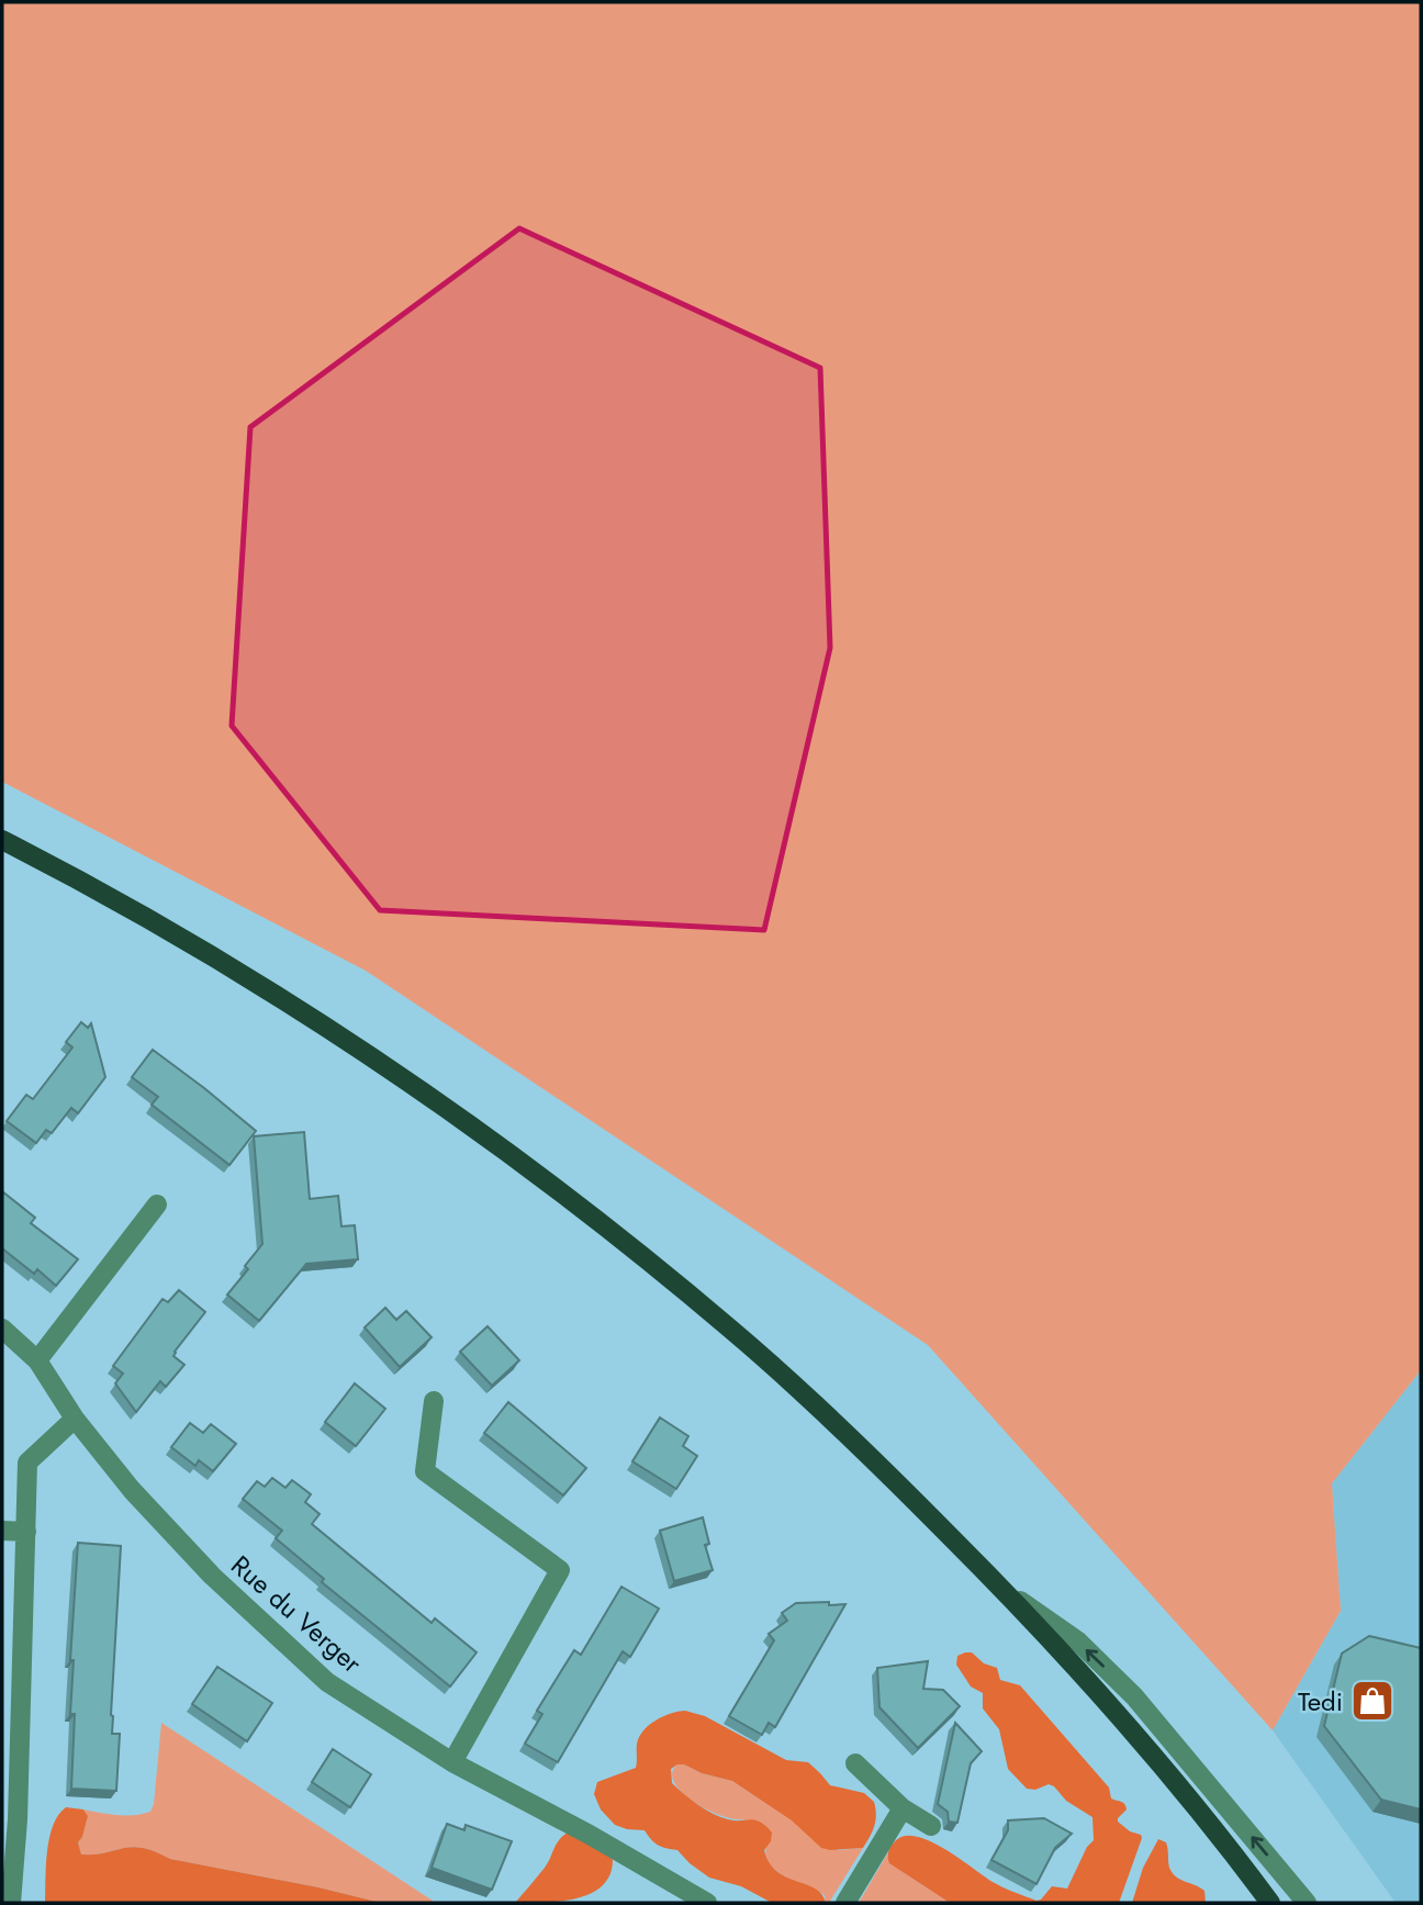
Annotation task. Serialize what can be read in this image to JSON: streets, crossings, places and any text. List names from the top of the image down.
{
  "streets": {
    "street": ["Rue du Verger"]
  },
  "places": {
    "shop": ["Tedi"]
  }
}
